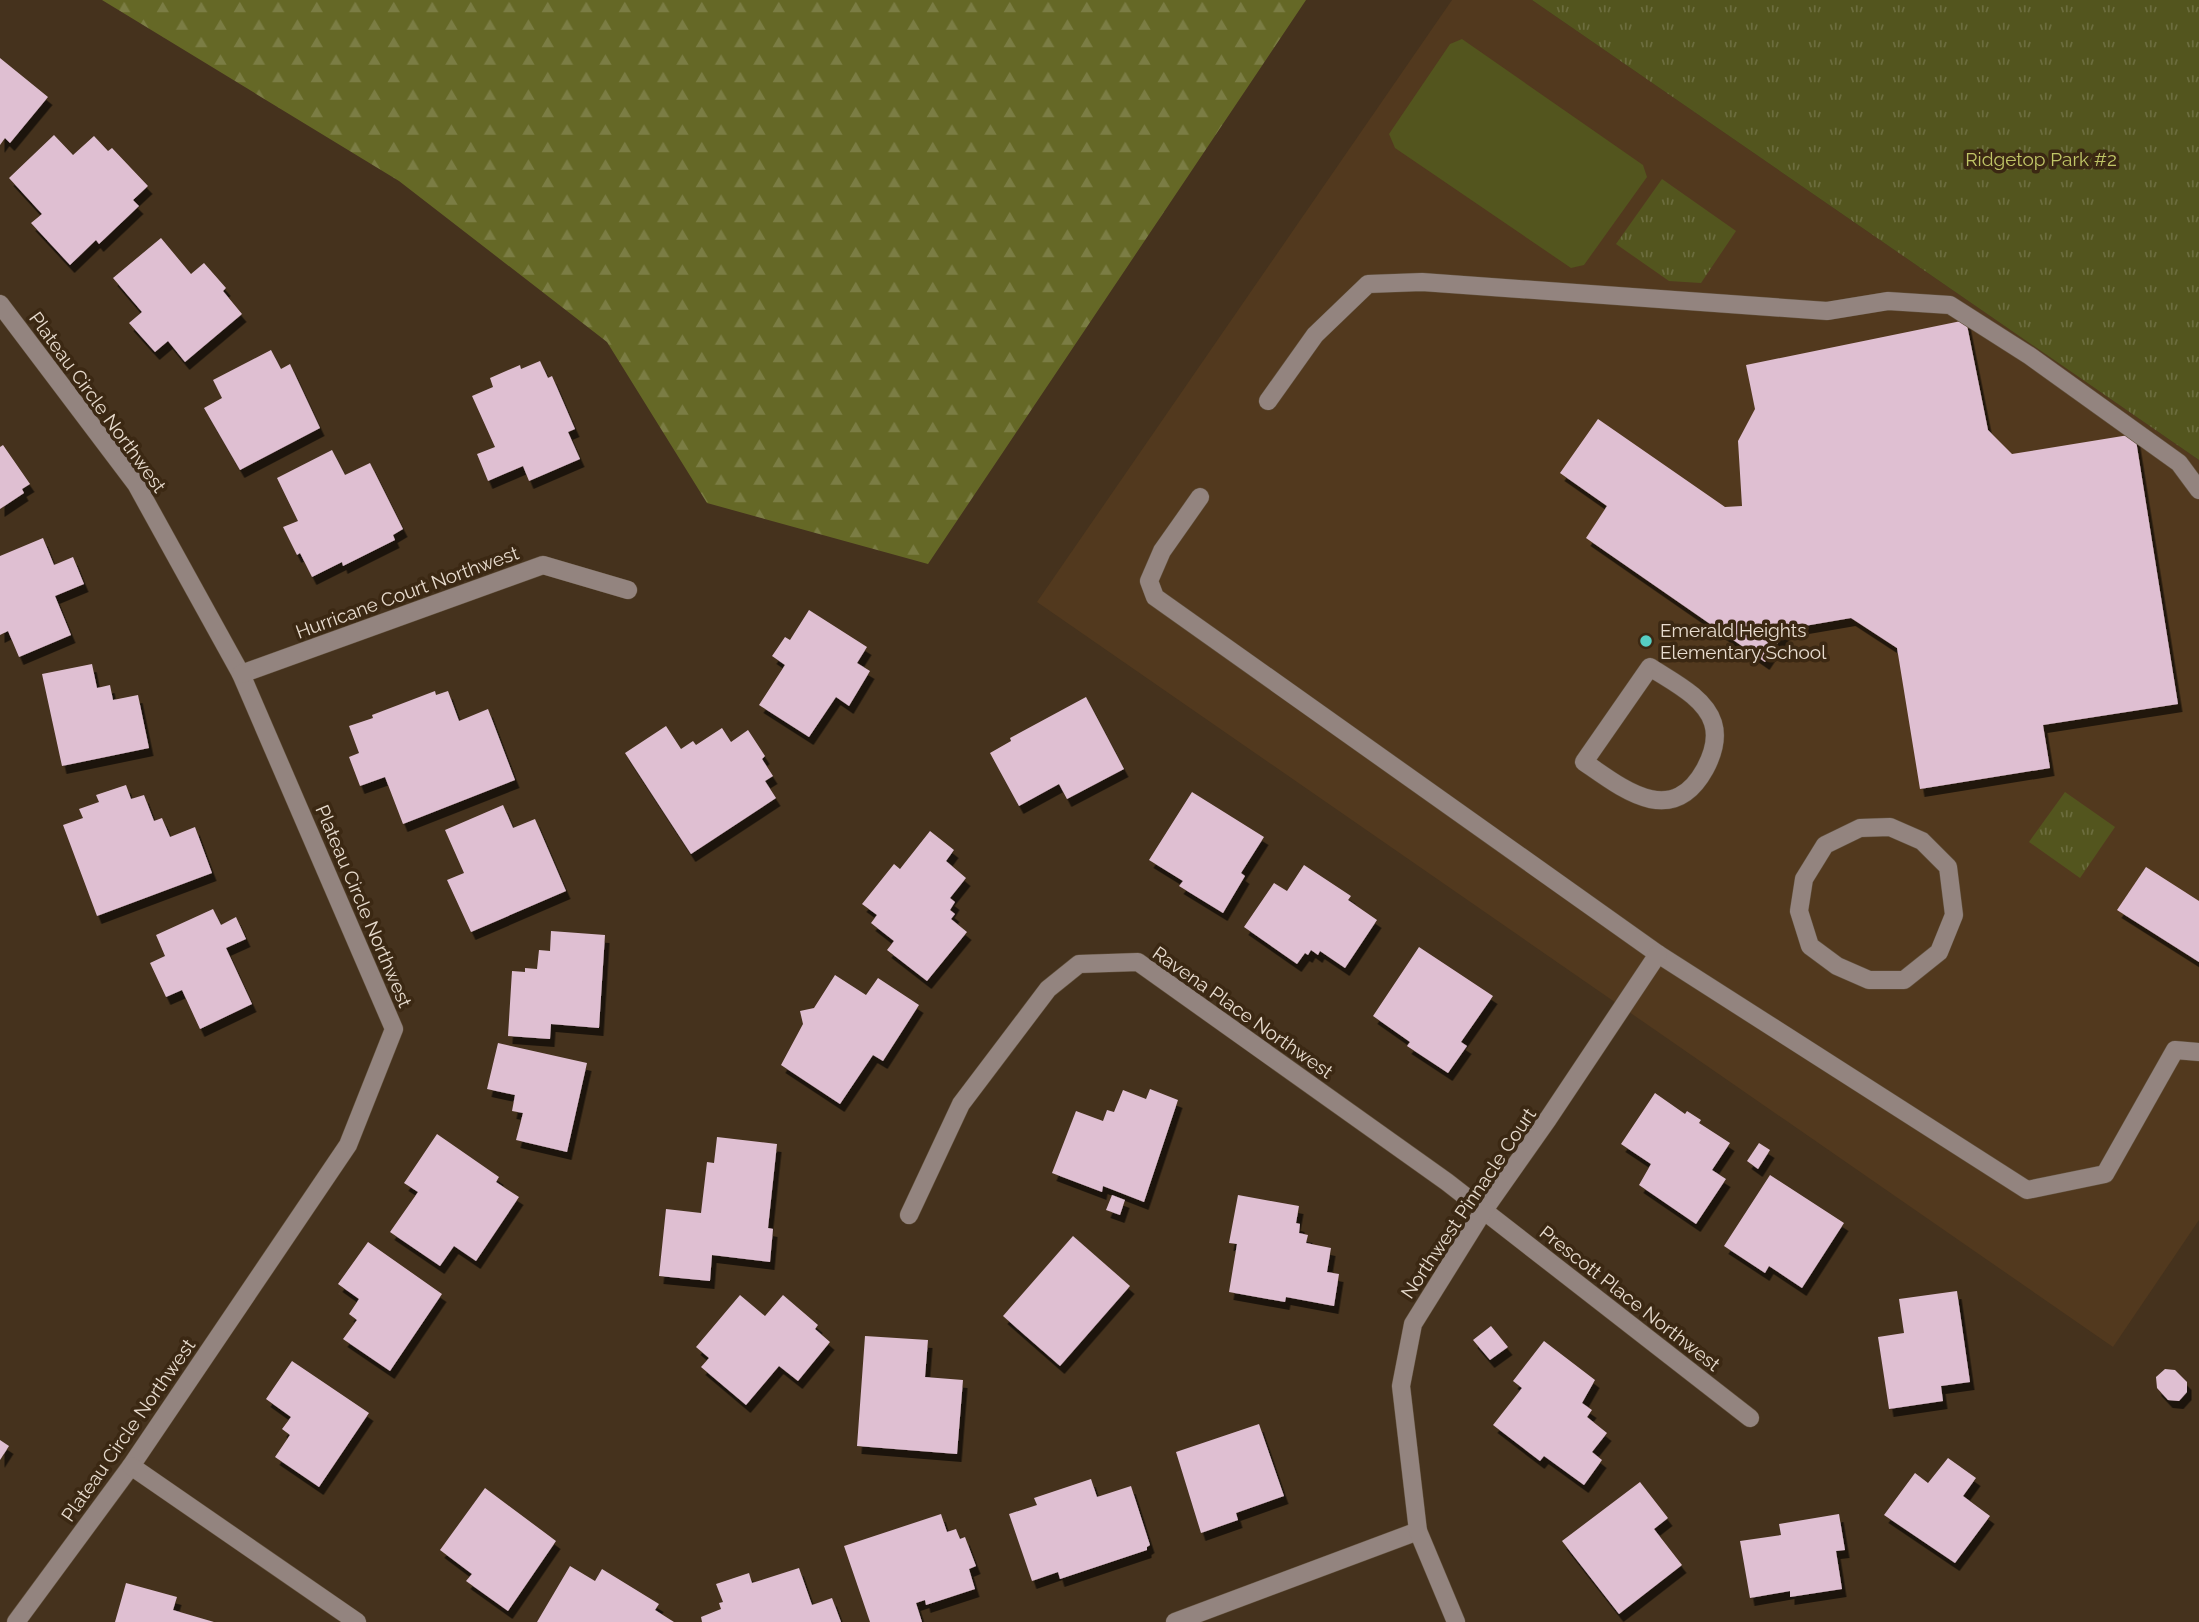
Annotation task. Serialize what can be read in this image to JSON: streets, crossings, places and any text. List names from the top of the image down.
{
  "streets": {
    "street": [
      "Plateau Circle Northwest",
      "Hurricane Court Northwest",
      "Ravena Place Northwest",
      "Northwest Pinnacle Court",
      "Prescott Place Northwest"
    ]
  },
  "crossings": [
    ["Plateau Circle Northwest", "Hurricane Court Northwest"],
    ["Ravena Place Northwest", "Northwest Pinnacle Court"],
    ["Ravena Place Northwest", "Prescott Place Northwest"],
    ["Northwest Pinnacle Court", "Prescott Place Northwest"]
  ],
  "parks": ["Ridgetop Park #2"],
  "places": ["Emerald Heights Elementary School"]
}
